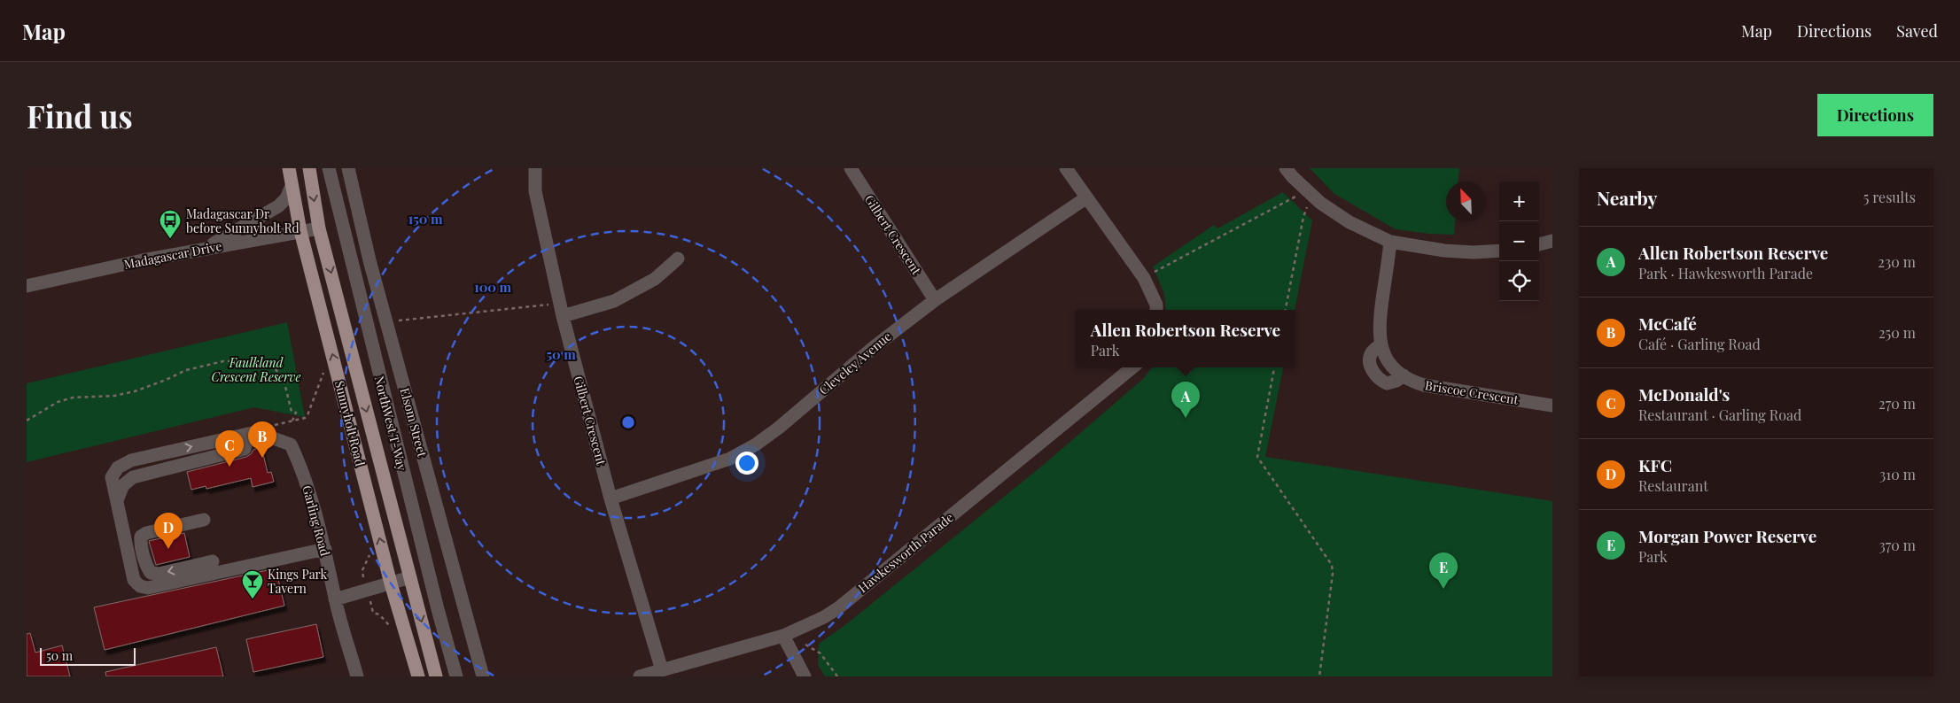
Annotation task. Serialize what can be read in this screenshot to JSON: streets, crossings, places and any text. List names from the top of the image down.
{
  "streets": {
    "main road": ["Sunnyholt Road"],
    "street": [
      "Gilbert Crescent",
      "Madagascar Drive",
      "Cleveley Avenue",
      "Briscoe Crescent",
      "Elsom Street",
      "NorthWest T-Way",
      "Garling Road",
      "Hawkesworth Parade"
    ]
  },
  "crossings": [
    ["Gilbert Crescent", "Cleveley Avenue"],
    ["Gilbert Crescent", "Hawkesworth Parade"],
    ["Madagascar Drive", "Sunnyholt Road"]
  ],
  "parks": ["Faulkland Crescent Reserve"],
  "places": {
    "bus stop": ["Madagascar Dr before Sunnyholt Rd"],
    "bar": ["Kings Park Tavern"]
  },
  "scale_bar": "50 m",
  "north": "top left",
  "page": {
    "header": "Map",
    "nav": ["Map", "Directions", "Saved"],
    "buttons": "Directions",
    "title": "Find us",
    "heading": ["Nearby", "5 results"],
    "map_buttons": ["+", "−"],
    "list": [
      {
        "mark": "A",
        "name": "Allen Robertson Reserve",
        "note": "Park · Hawkesworth Parade",
        "value": "230 m"
      },
      {
        "mark": "B",
        "name": "McCafé",
        "note": "Café · Garling Road",
        "value": "250 m"
      },
      {
        "mark": "C",
        "name": "McDonald's",
        "note": "Restaurant · Garling Road",
        "value": "270 m"
      },
      {
        "mark": "D",
        "name": "KFC",
        "note": "Restaurant",
        "value": "310 m"
      },
      {
        "mark": "E",
        "name": "Morgan Power Reserve",
        "note": "Park",
        "value": "370 m"
      }
    ],
    "popup": ["Allen Robertson Reserve", "Park"],
    "pins": [
      "A",
      "B",
      "C",
      "D",
      "E"
    ],
    "scale": "50 m"
  },
  "rings": ["150 m", "100 m", "50 m"]
}
